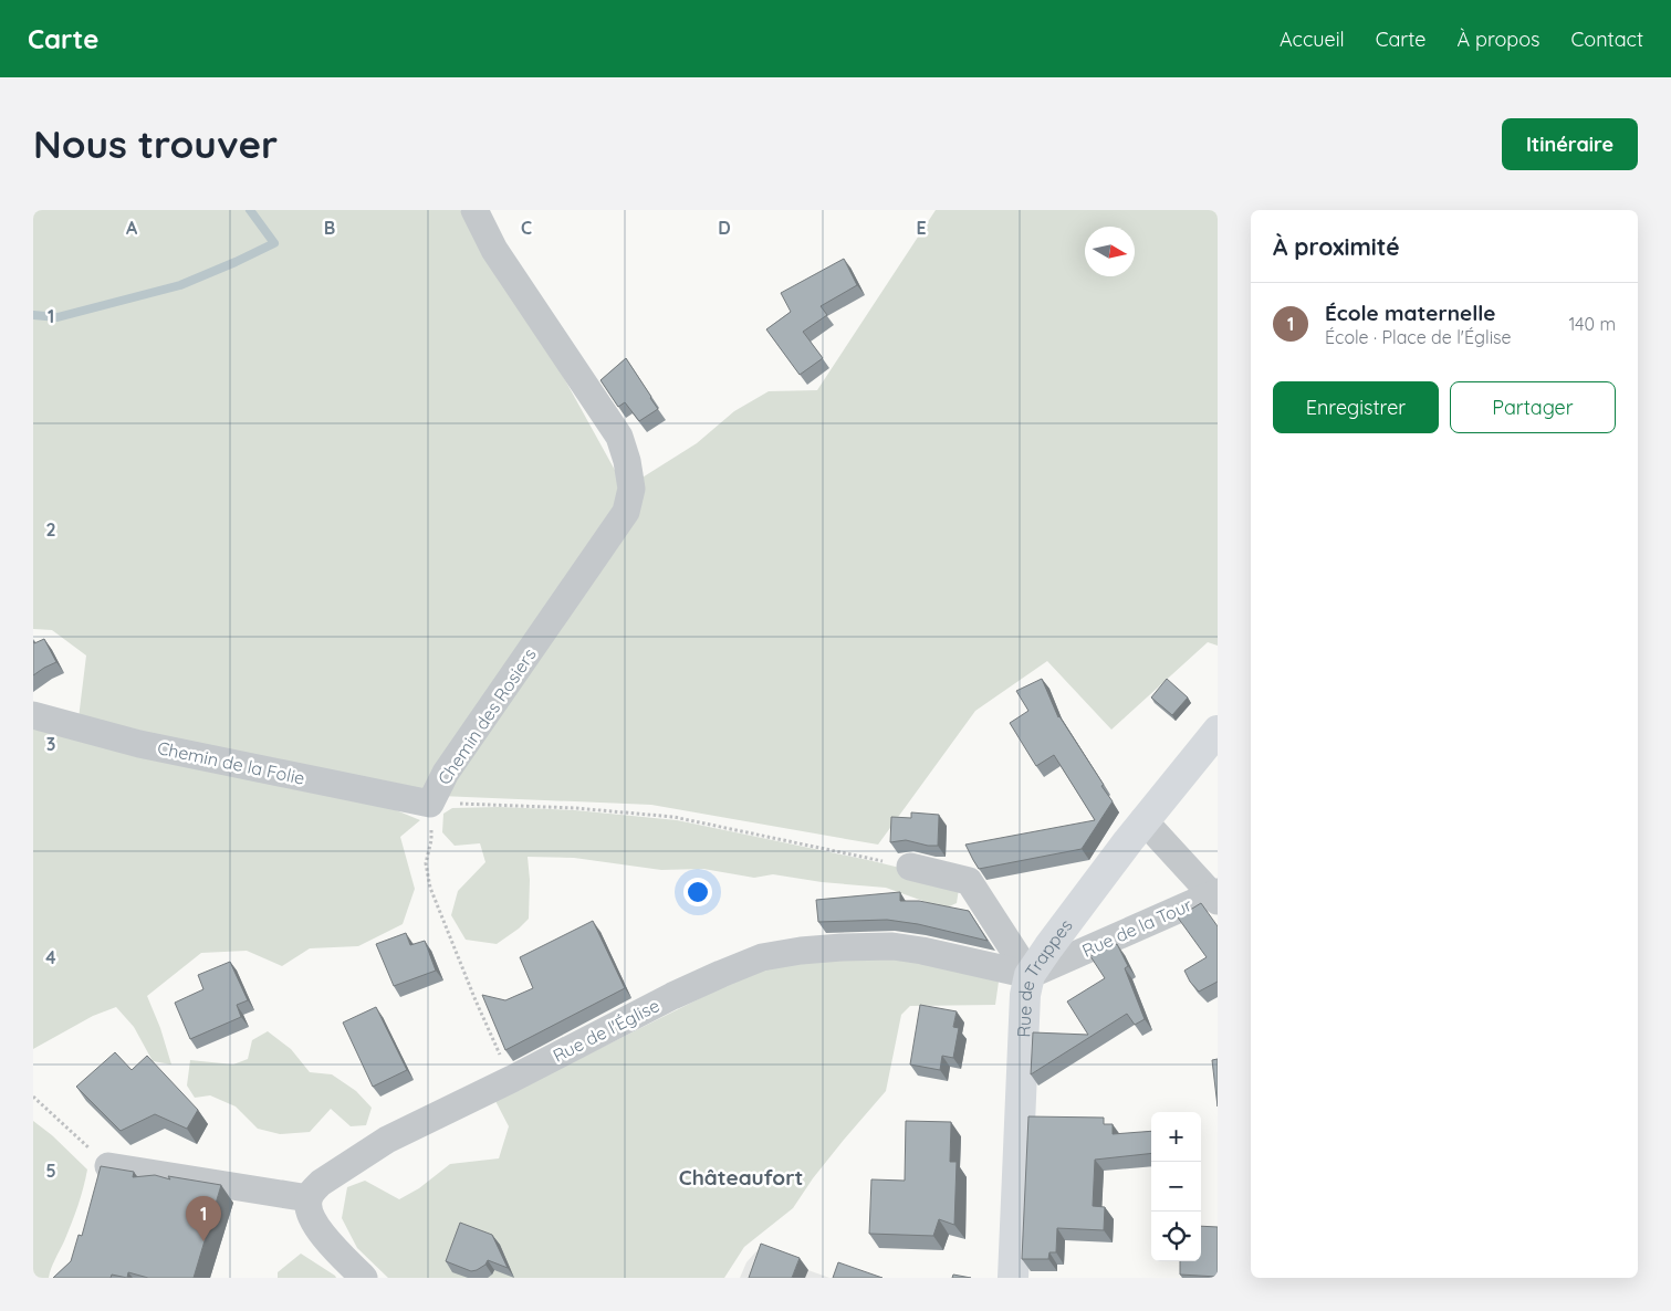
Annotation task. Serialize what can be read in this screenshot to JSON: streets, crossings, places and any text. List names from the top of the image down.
{
  "streets": {
    "street": [
      "Chemin des Rosiers",
      "Chemin de la Folie",
      "Rue de la Tour",
      "Rue de Trappes",
      "Rue de l'Église"
    ]
  },
  "crossings": [
    ["Chemin des Rosiers", "Chemin de la Folie"],
    ["Rue de la Tour", "Rue de Trappes"],
    ["Rue de la Tour", "Rue de l'Église"],
    ["Rue de Trappes", "Rue de l'Église"]
  ],
  "districts": ["Châteaufort"],
  "north": "right",
  "page": {
    "header": "Carte",
    "nav": [
      "Accueil",
      "Carte",
      "À propos",
      "Contact"
    ],
    "buttons": [
      "Itinéraire",
      ["Enregistrer", "Partager"]
    ],
    "title": "Nous trouver",
    "heading": "À proximité",
    "list": [
      {
        "mark": "1",
        "name": "École maternelle",
        "note": "École · Place de l'Église",
        "value": "140 m"
      }
    ],
    "map_buttons": ["+", "−"],
    "pins": "1"
  },
  "grid": {
    "columns": [
      "A",
      "B",
      "C",
      "D",
      "E"
    ],
    "rows": [
      "1",
      "2",
      "3",
      "4",
      "5"
    ]
  }
}
